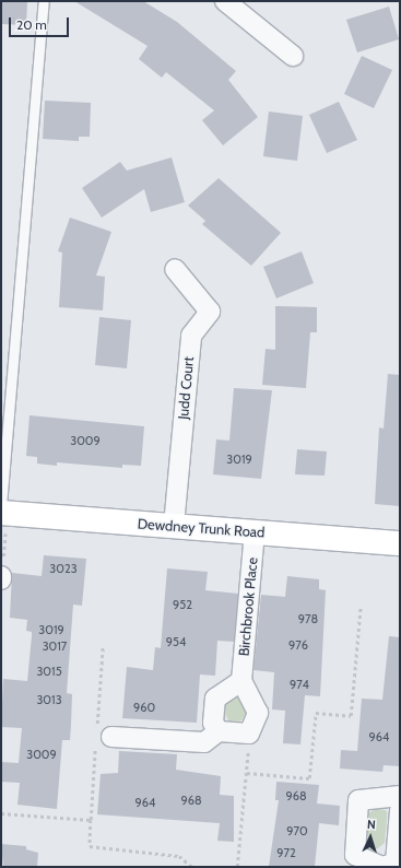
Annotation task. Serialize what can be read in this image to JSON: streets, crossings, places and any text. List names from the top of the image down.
{
  "streets": {
    "main road": ["Dewdney Trunk Road"],
    "street": ["Judd Court", "Birchbrook Place"]
  },
  "crossings": [
    ["Judd Court", "Dewdney Trunk Road"],
    ["Dewdney Trunk Road", "Birchbrook Place"]
  ],
  "house_numbers": [
    "3009",
    "3019",
    "3023",
    "952",
    "978",
    "3019",
    "954",
    "976",
    "3017",
    "3015",
    "974",
    "3013",
    "960",
    "964",
    "3009",
    "968",
    "968",
    "964",
    "970",
    "972"
  ],
  "scale_bar": "20 m",
  "north": "top"
}
